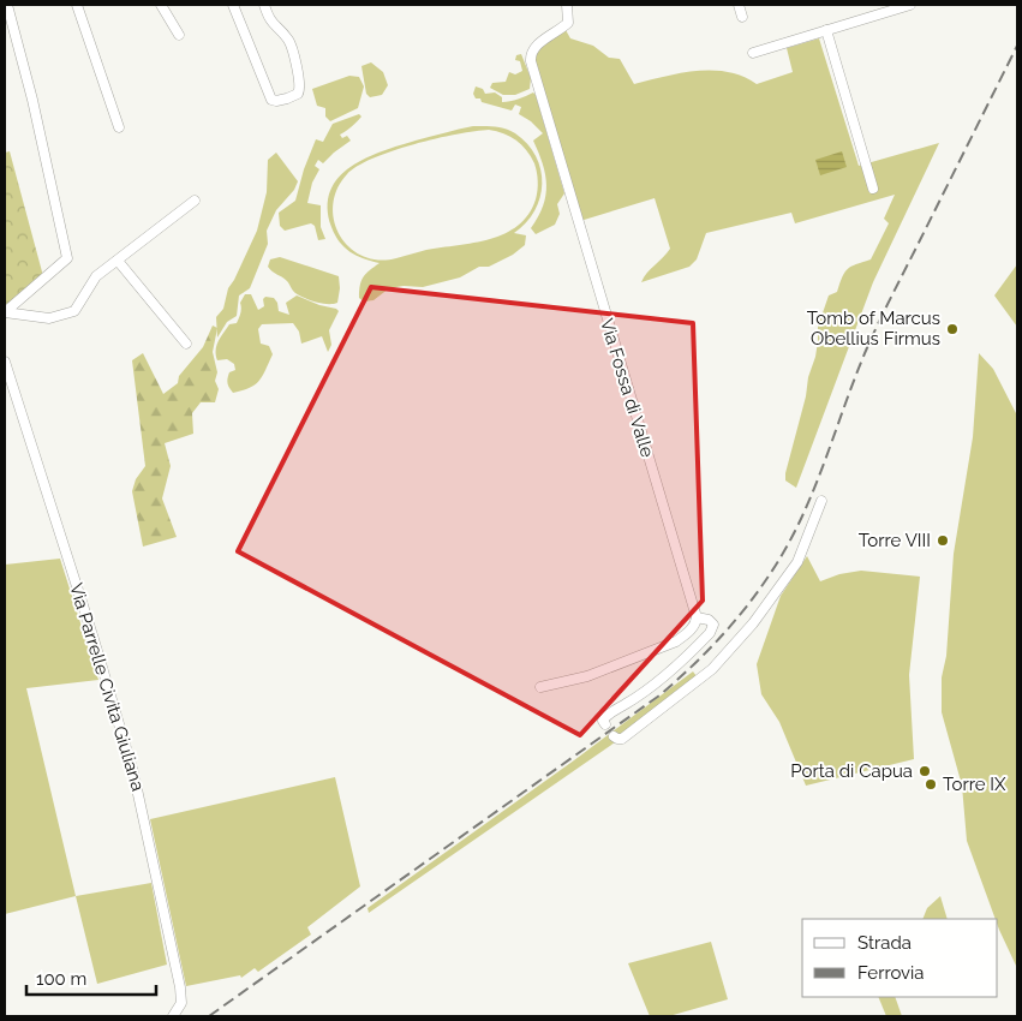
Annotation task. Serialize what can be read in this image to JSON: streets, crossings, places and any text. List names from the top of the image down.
{
  "streets": {
    "street": ["Via Fossa di Valle", "Via Parrelle Civita Giuliana"]
  },
  "places": [
    "Tomb of Marcus Obellius Firmus",
    "Torre VIII",
    "Porta di Capua",
    "Torre IX"
  ],
  "legend": ["Strada", "Ferrovia"],
  "scale_bar": "100 m"
}
